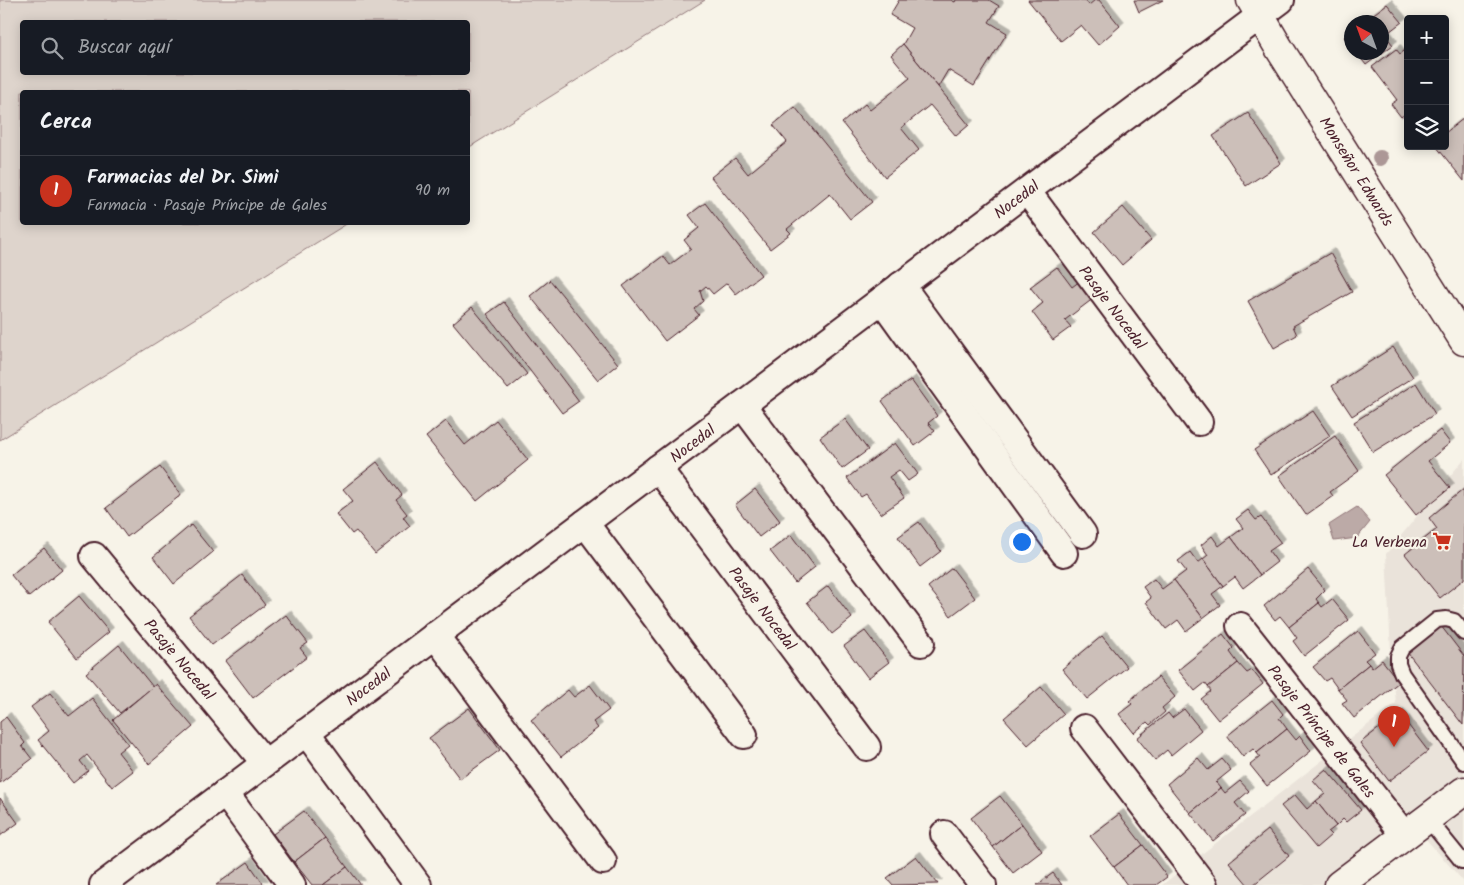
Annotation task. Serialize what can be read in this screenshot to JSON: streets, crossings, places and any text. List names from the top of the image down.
{
  "streets": {
    "street": [
      "Monseñor Edwards",
      "Nocedal",
      "Pasaje Nocedal",
      "Pasaje Príncipe de Gales"
    ]
  },
  "crossings": [
    ["Monseñor Edwards", "Nocedal"],
    ["Nocedal", "Pasaje Nocedal"]
  ],
  "places": {
    "supermarket": ["La Verbena"]
  },
  "north": "top left",
  "page": {
    "map_buttons": ["+", "−"],
    "search": "Buscar aquí",
    "heading": "Cerca",
    "list": [
      {
        "mark": "1",
        "name": "Farmacias del Dr. Simi",
        "note": "Farmacia · Pasaje Príncipe de Gales",
        "value": "90 m"
      }
    ],
    "pins": "1"
  }
}
